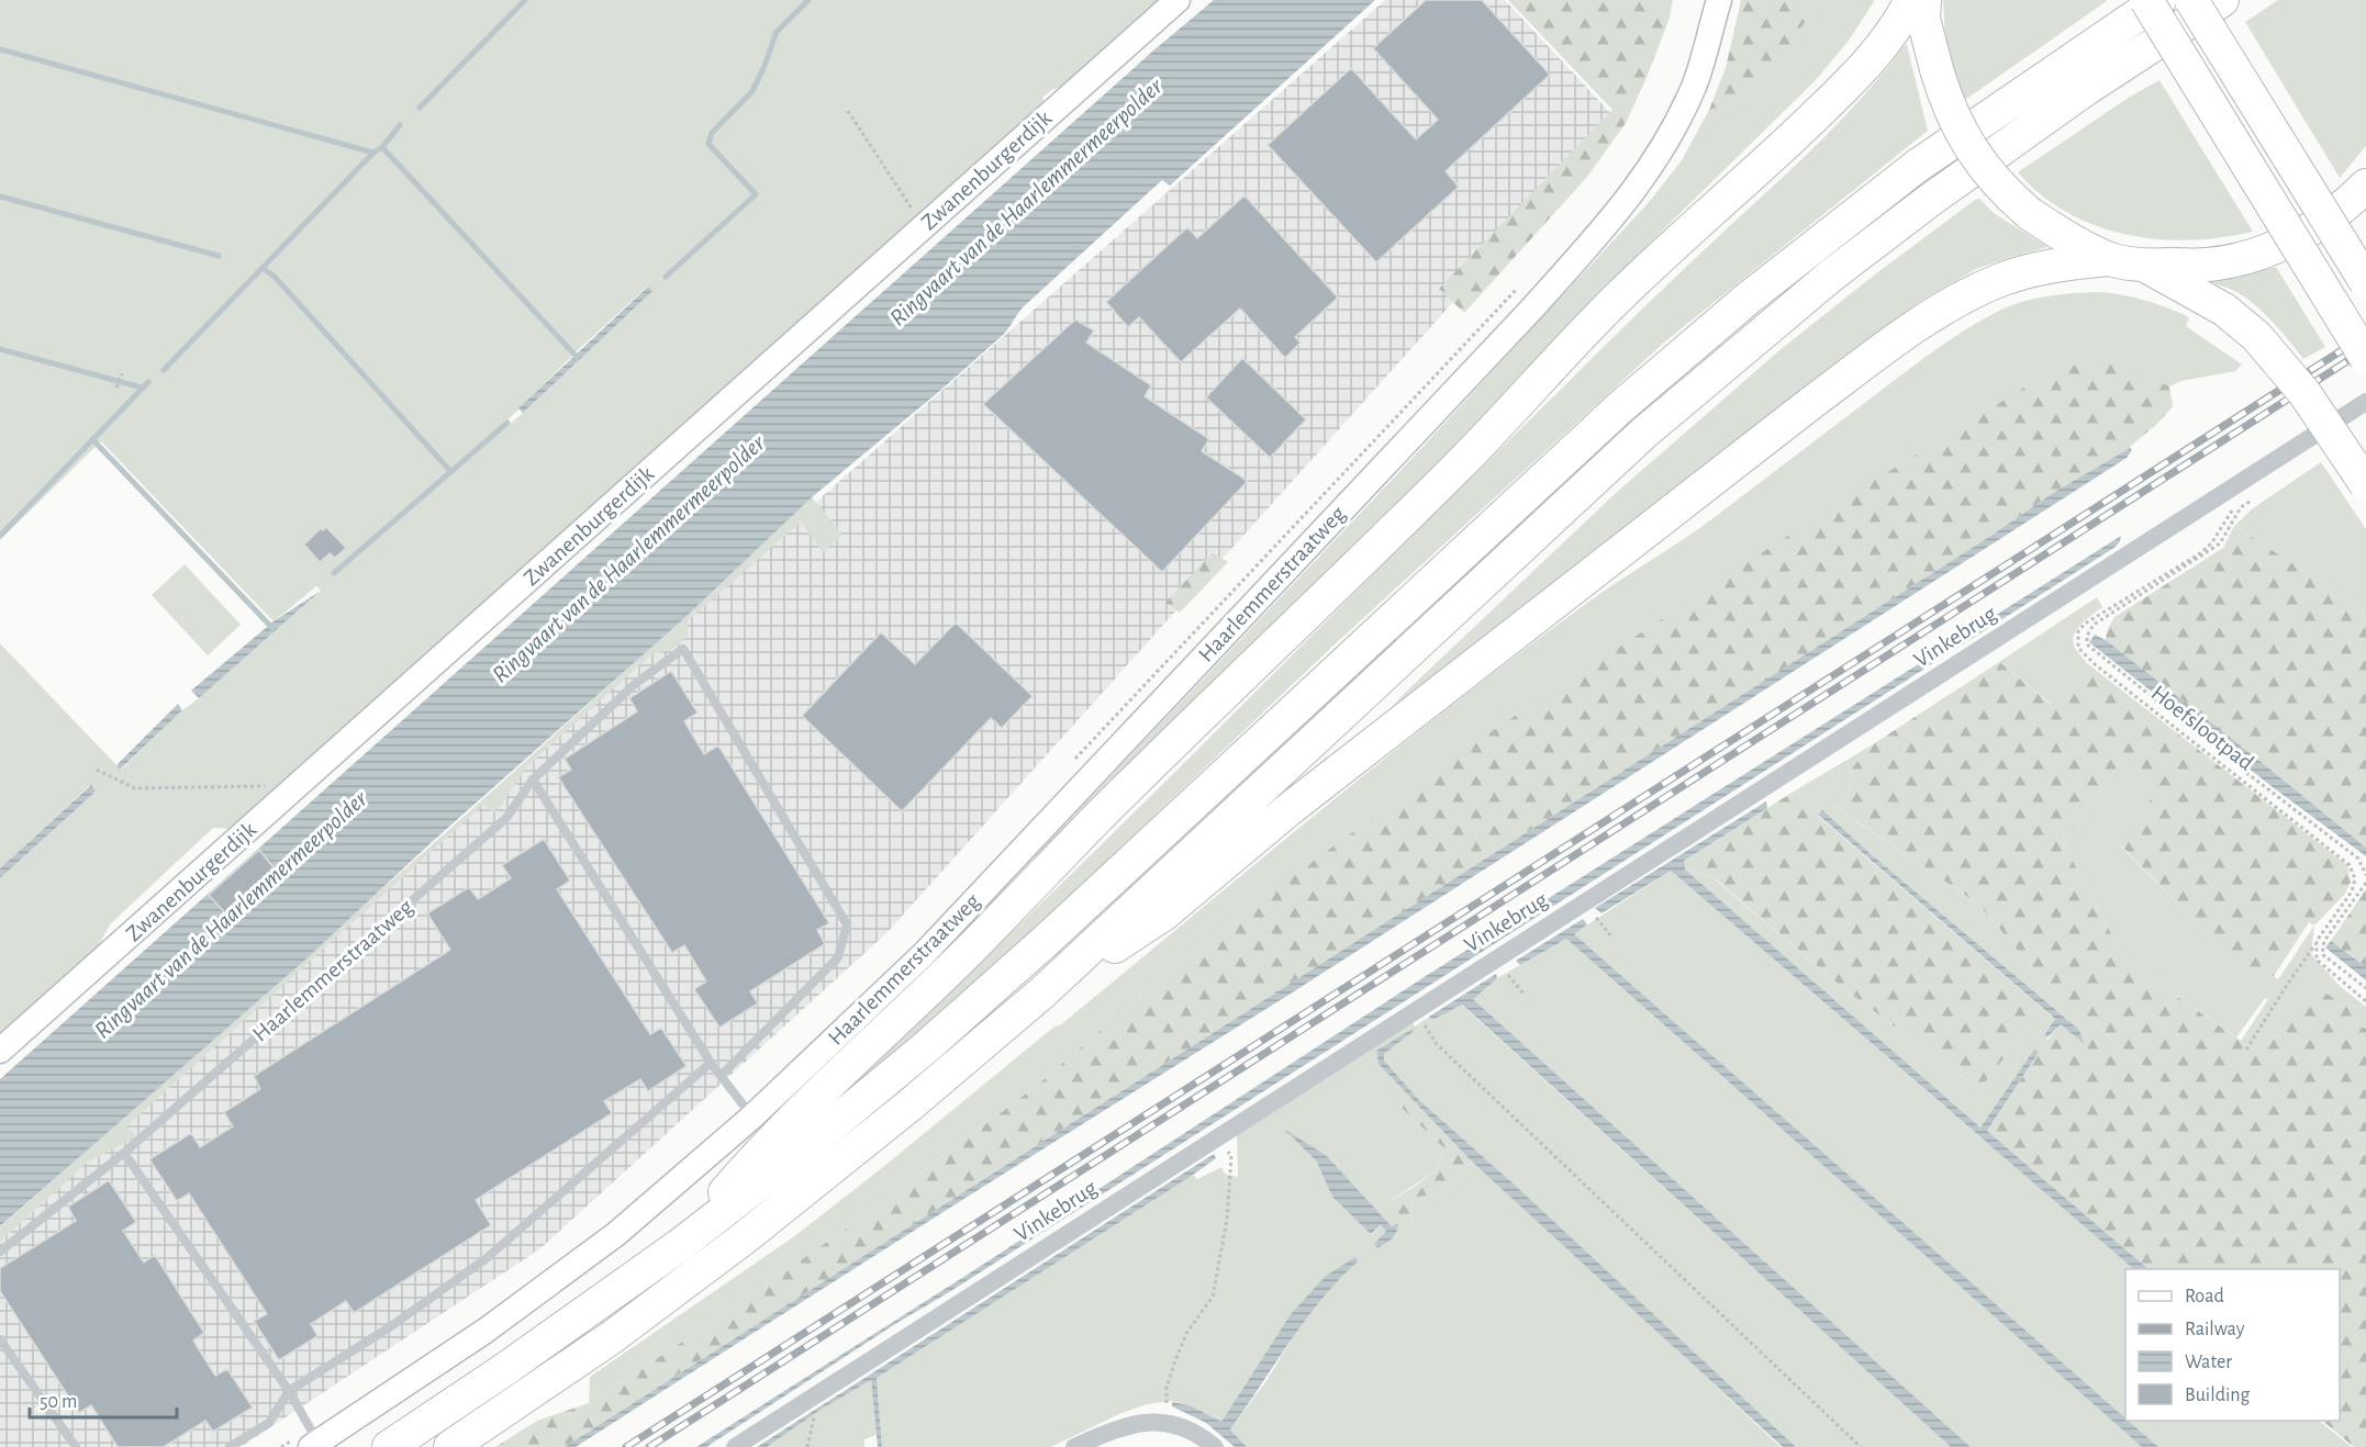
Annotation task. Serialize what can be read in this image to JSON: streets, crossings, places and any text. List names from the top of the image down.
{
  "streets": {
    "main road": ["Zwanenburgerdijk", "Haarlemmerstraatweg"],
    "street": ["Vinkebrug"],
    "path": ["Hoefslootpad"]
  },
  "water": ["Ringvaart van de Haarlemmermeerpolder"],
  "legend": [
    "Road",
    "Railway",
    "Water",
    "Building"
  ],
  "scale_bar": "50 m"
}
